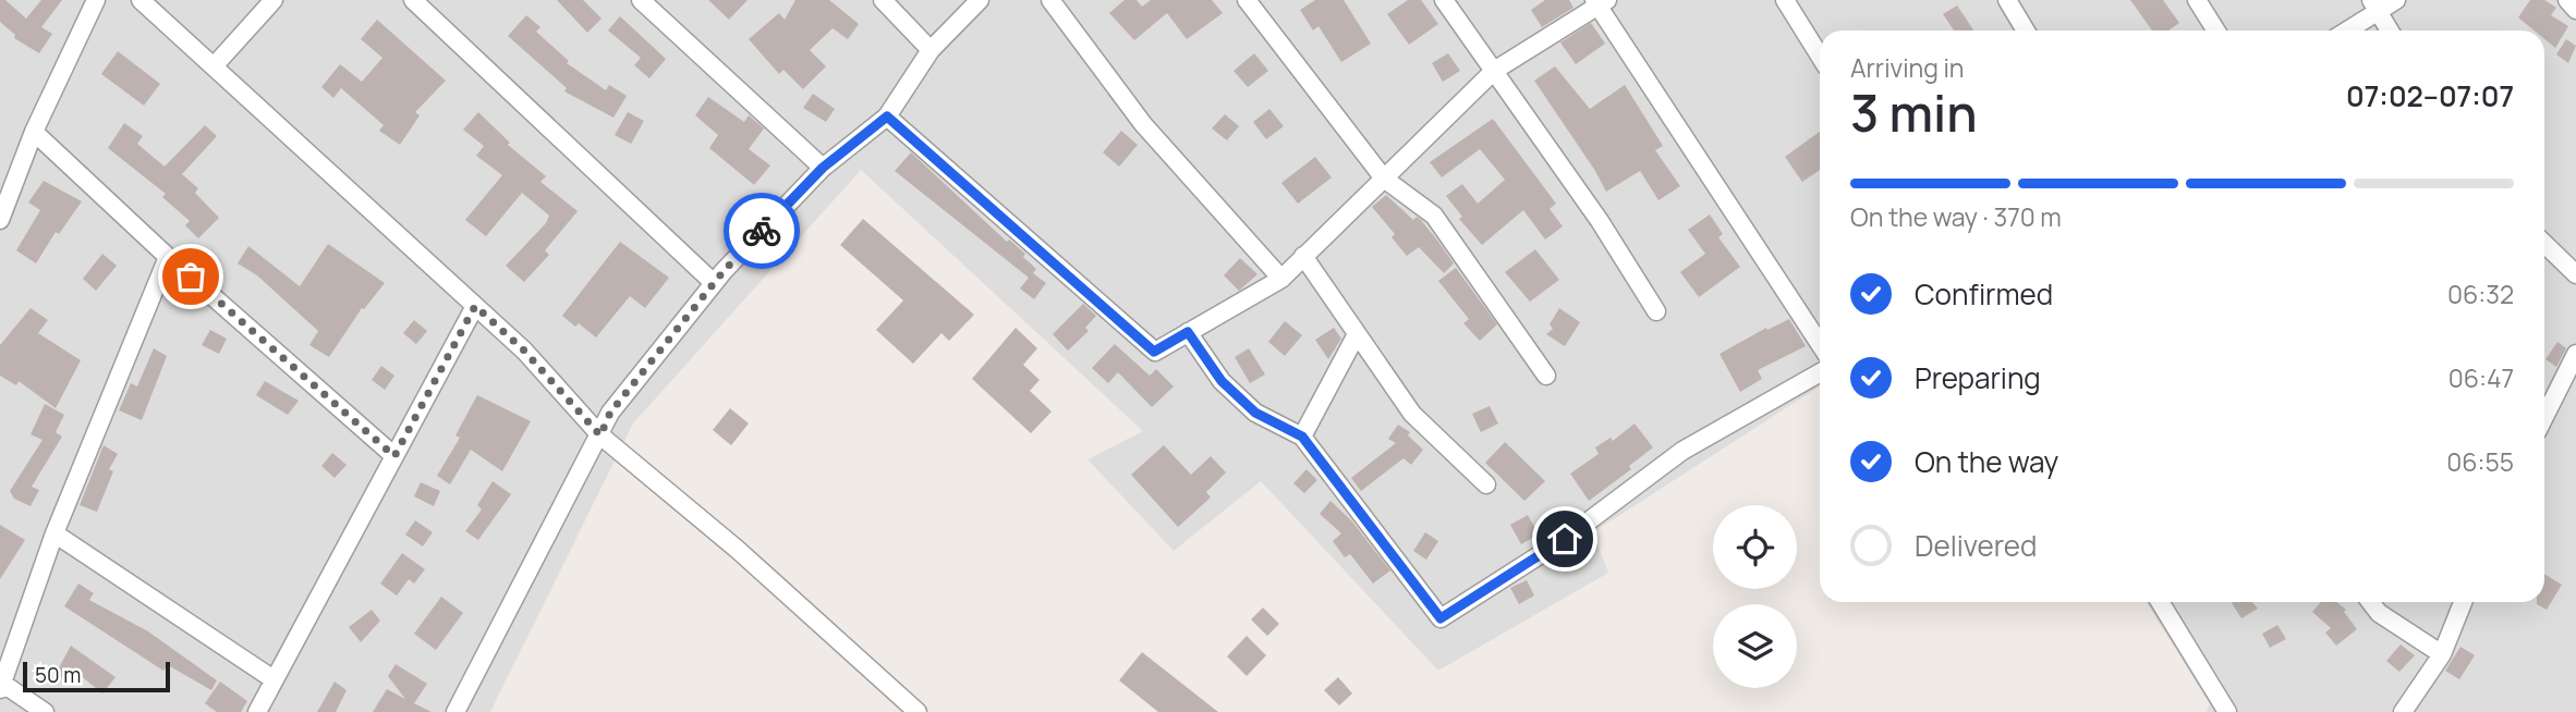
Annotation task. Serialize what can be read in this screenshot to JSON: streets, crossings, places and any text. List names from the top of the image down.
{
  "scale_bar": "50 m",
  "page": {
    "heading": ["3 min", "Arriving in", "07:02–07:07"],
    "bar": "On the way · 370 m",
    "list": [
      ["Confirmed", "06:32"],
      ["Preparing", "06:47"],
      ["On the way", "06:55"],
      "Delivered"
    ],
    "scale": "50 m"
  }
}
